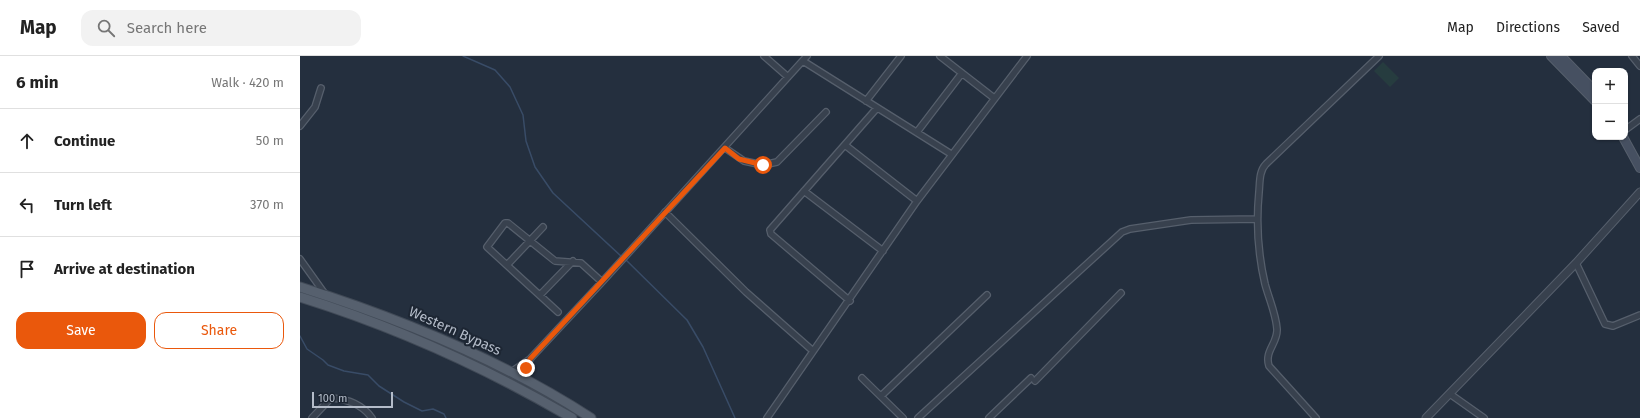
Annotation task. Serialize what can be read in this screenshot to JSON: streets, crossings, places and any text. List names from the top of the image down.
{
  "streets": {
    "main road": ["Western Bypass"]
  },
  "scale_bar": "100 m",
  "page": {
    "header": "Map",
    "search": "Search here",
    "nav": ["Map", "Directions", "Saved"],
    "heading": ["6 min", "Walk · 420 m"],
    "map_buttons": ["+", "−"],
    "list": [
      ["Continue", "50 m"],
      ["Turn left", "370 m"],
      "Arrive at destination"
    ],
    "buttons": ["Save", "Share"],
    "scale": "100 m"
  }
}
